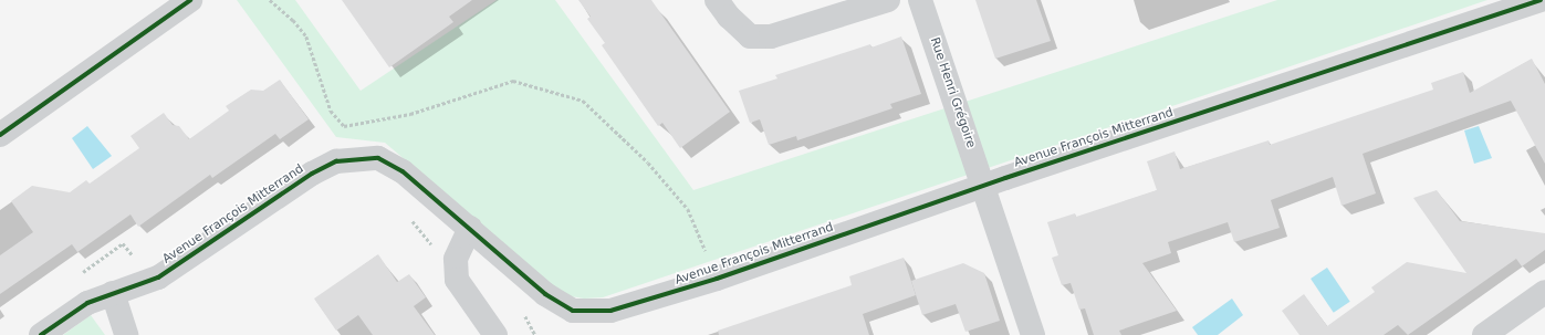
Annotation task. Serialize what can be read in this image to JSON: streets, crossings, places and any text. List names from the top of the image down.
{
  "streets": {
    "street": ["Rue Henri Grégoire", "Avenue François Mitterrand"]
  },
  "crossings": [
    ["Rue Henri Grégoire", "Avenue François Mitterrand"]
  ]
}
